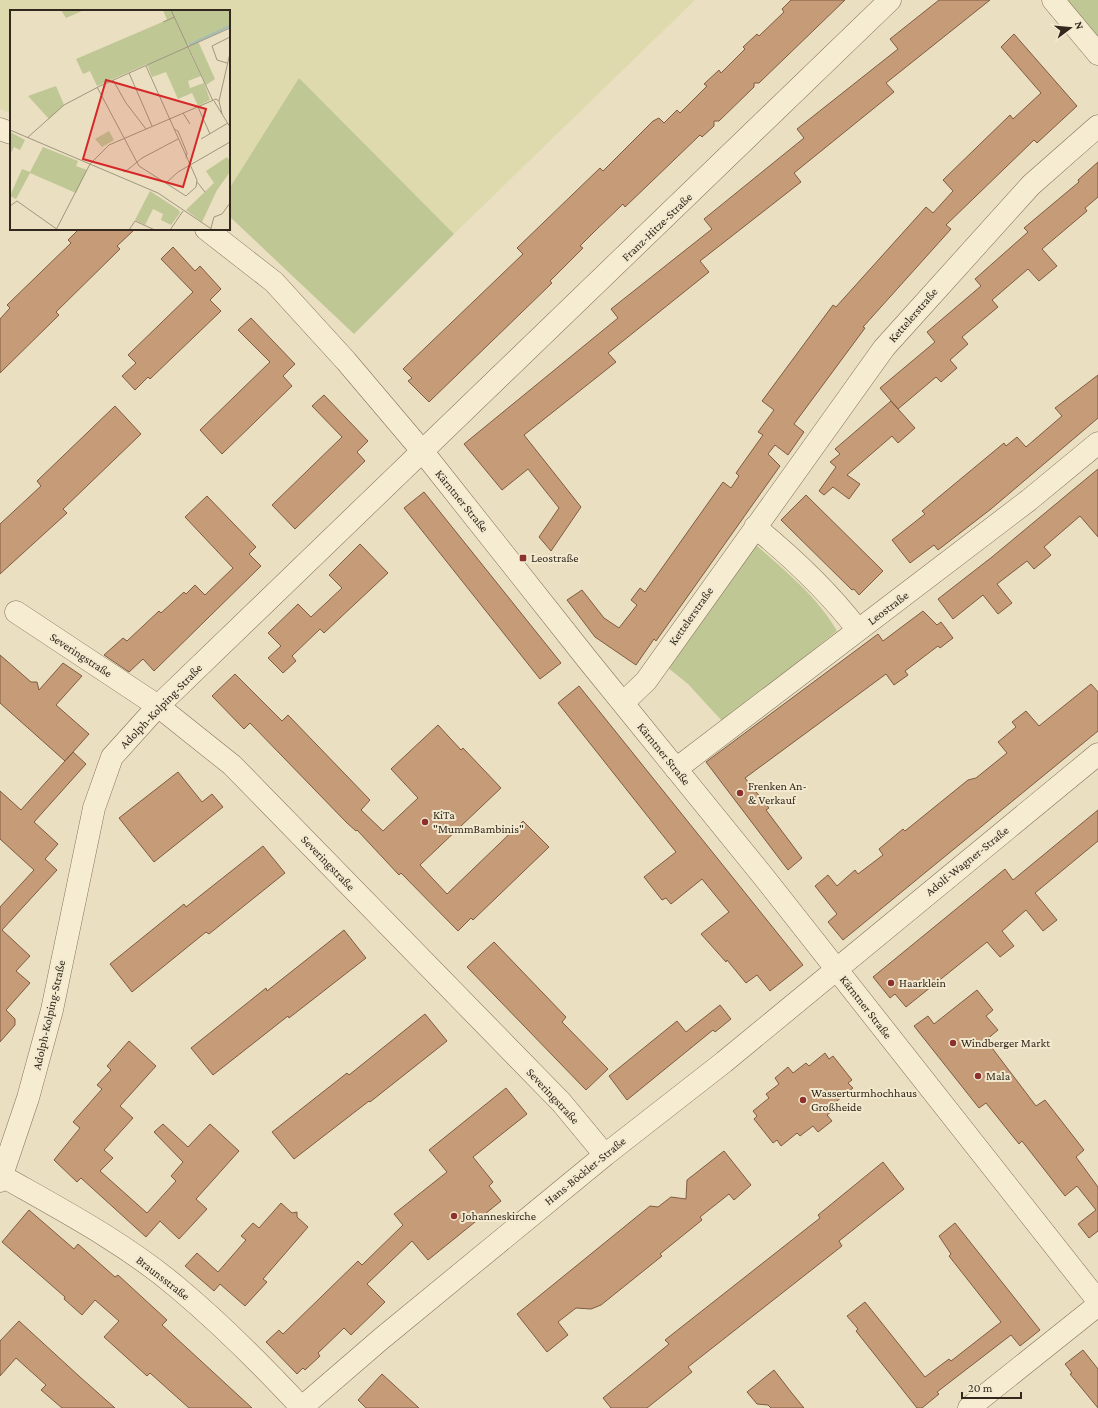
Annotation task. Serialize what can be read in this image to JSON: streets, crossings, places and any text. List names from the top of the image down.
{
  "streets": {
    "street": [
      "Franz-Hitze-Straße",
      "Kettelerstraße",
      "Kärntner Straße",
      "Leostraße",
      "Severingstraße",
      "Adolph-Kolping-Straße",
      "Adolf-Wagner-Straße",
      "Hans-Böckler-Straße",
      "Braunsstraße"
    ]
  },
  "crossings": [
    ["Franz-Hitze-Straße", "Kärntner Straße"],
    ["Franz-Hitze-Straße", "Adolph-Kolping-Straße"],
    ["Kettelerstraße", "Kärntner Straße"],
    ["Kärntner Straße", "Leostraße"],
    ["Kärntner Straße", "Adolph-Kolping-Straße"],
    ["Kärntner Straße", "Adolf-Wagner-Straße"],
    ["Kärntner Straße", "Hans-Böckler-Straße"],
    ["Severingstraße", "Adolph-Kolping-Straße"],
    ["Severingstraße", "Hans-Böckler-Straße"],
    ["Adolph-Kolping-Straße", "Braunsstraße"],
    ["Adolf-Wagner-Straße", "Hans-Böckler-Straße"],
    ["Hans-Böckler-Straße", "Braunsstraße"]
  ],
  "places": {
    "transit": ["Leostraße"],
    "other": [
      "Frenken An- & Verkauf",
      "KiTa \"MummBambinis\"",
      "Haarklein",
      "Windberger Markt",
      "Mala",
      "Wasserturmhochhaus Großheide",
      "Johanneskirche"
    ]
  },
  "scale_bar": "20 m",
  "north": "right"
}
